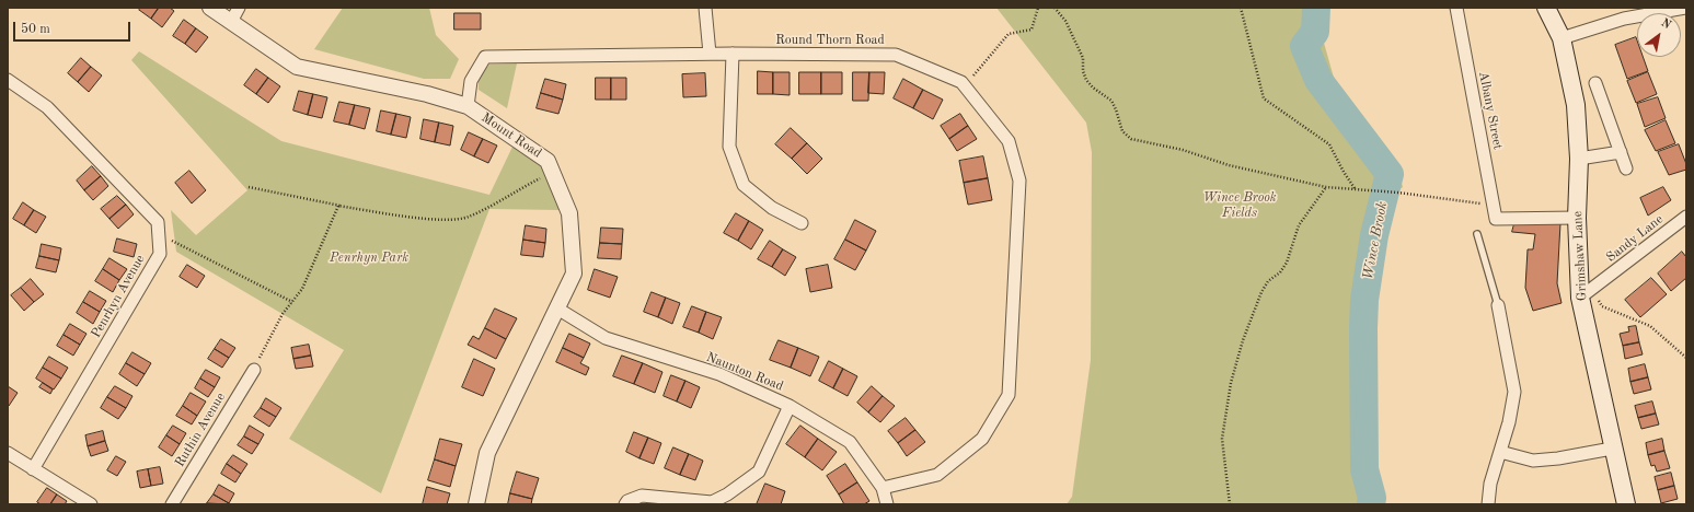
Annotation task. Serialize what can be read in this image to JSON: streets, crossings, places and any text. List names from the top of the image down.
{
  "streets": {
    "main road": ["Grimshaw Lane"],
    "street": [
      "Round Thorn Road",
      "Albany Street",
      "Mount Road",
      "Sandy Lane",
      "Penrhyn Avenue",
      "Naunton Road",
      "Ruthin Avenue"
    ]
  },
  "crossings": [
    ["Round Thorn Road", "Mount Road"],
    ["Round Thorn Road", "Naunton Road"],
    ["Albany Street", "Grimshaw Lane"],
    ["Mount Road", "Naunton Road"],
    ["Sandy Lane", "Grimshaw Lane"]
  ],
  "water": ["Wince Brook"],
  "parks": ["Wince Brook Fields", "Penrhyn Park"],
  "scale_bar": "50 m",
  "north": "top right"
}
